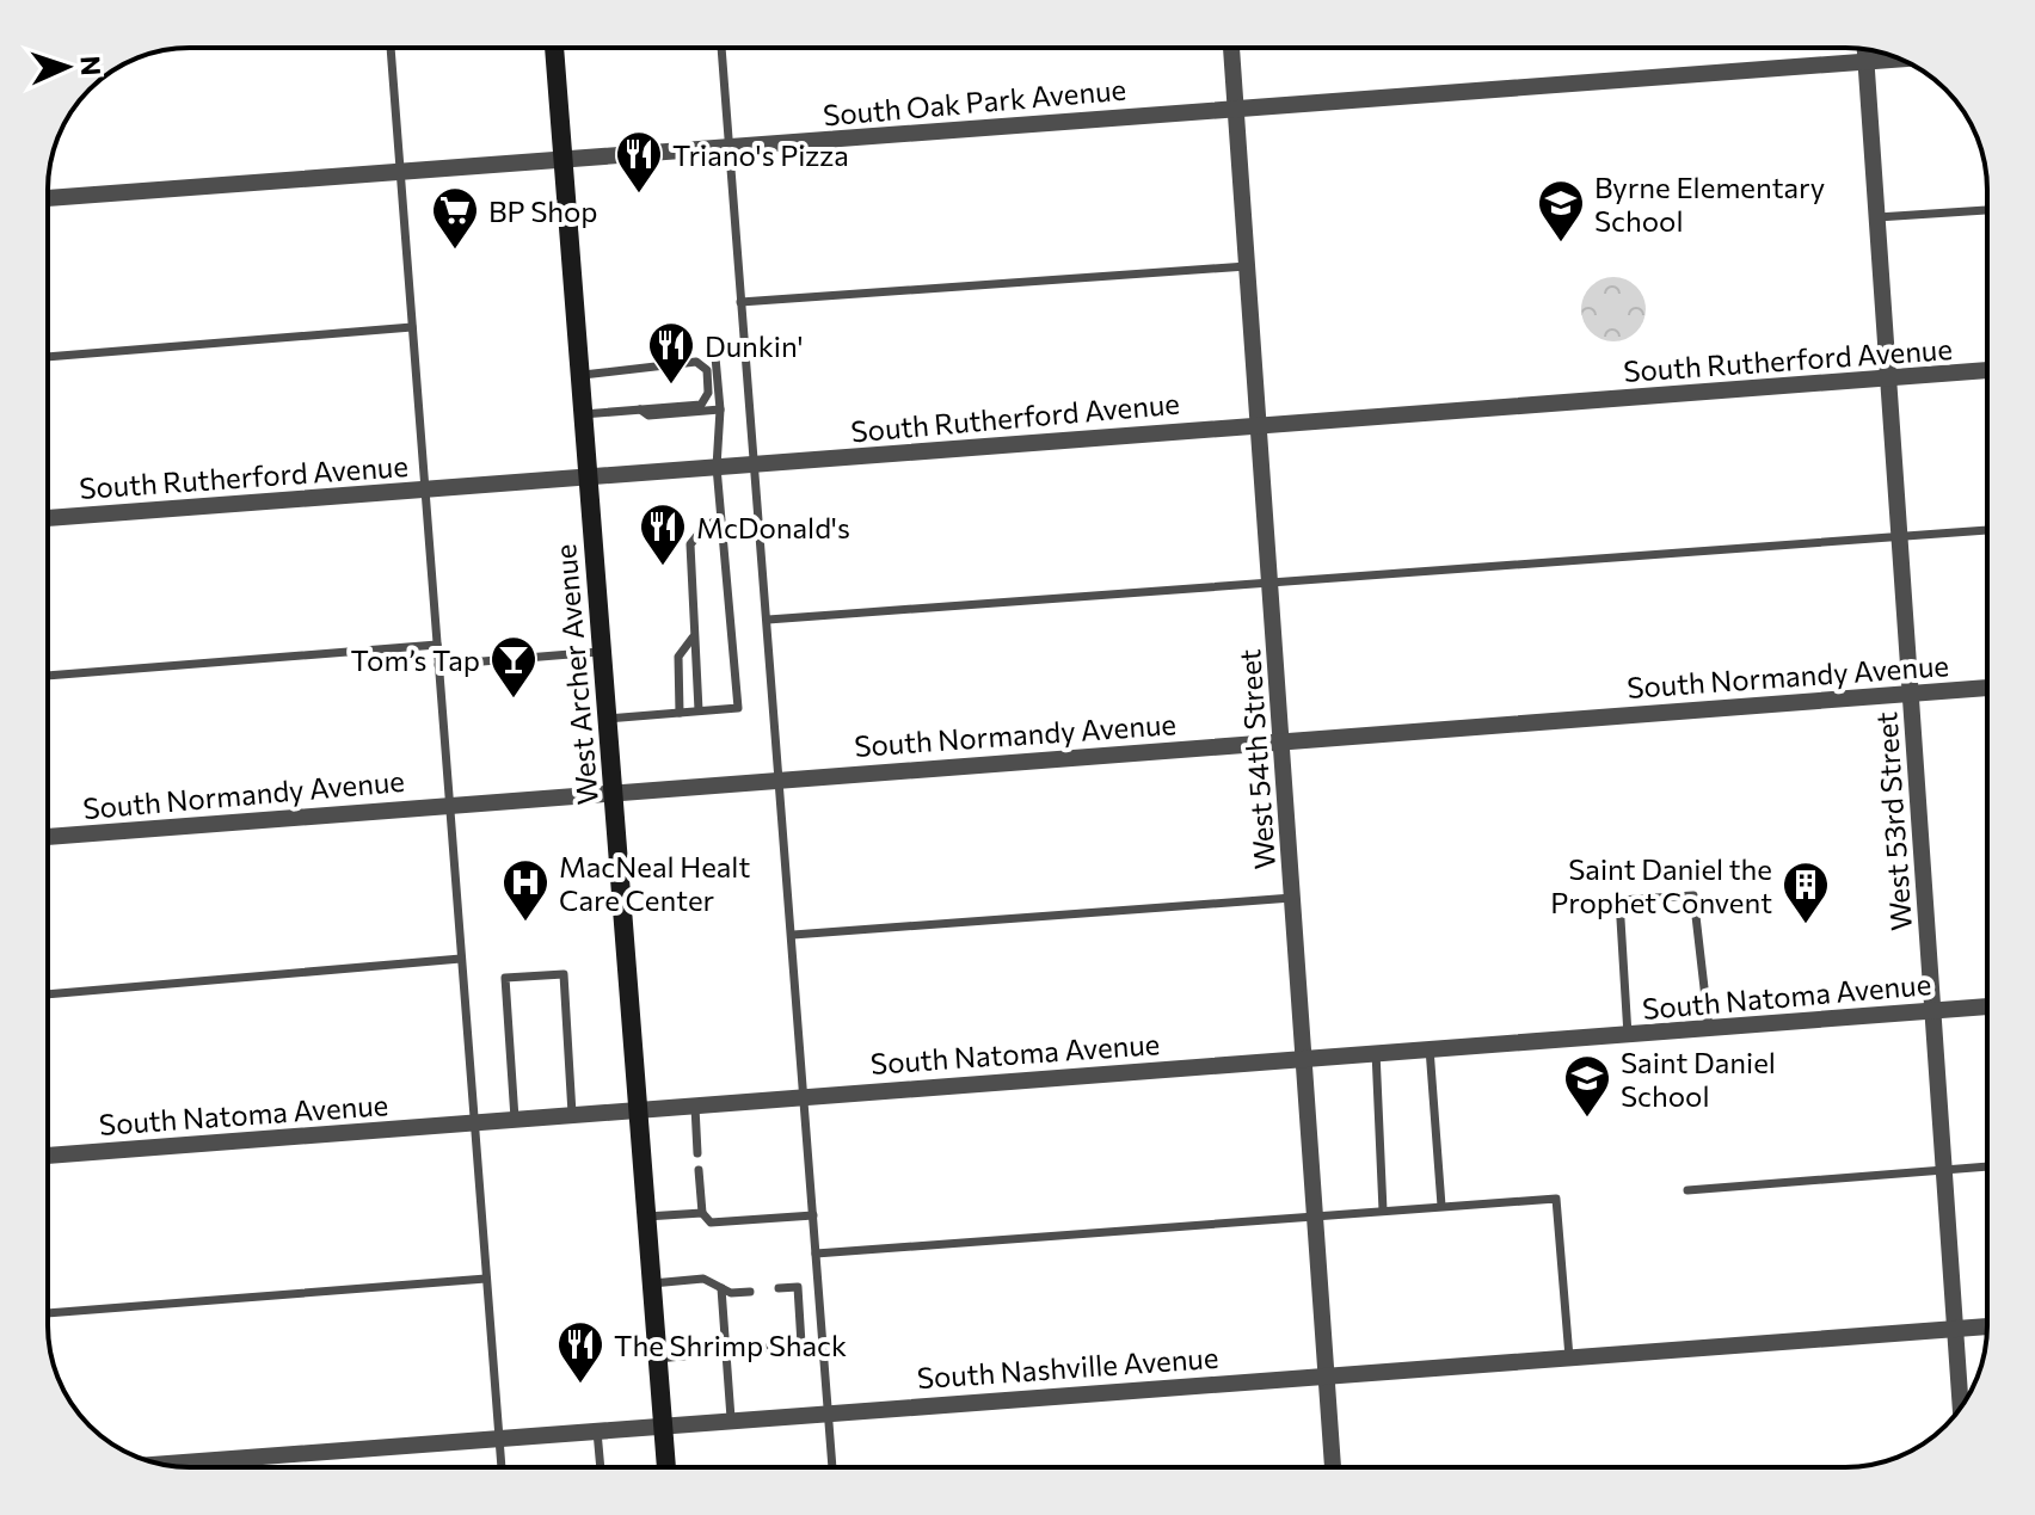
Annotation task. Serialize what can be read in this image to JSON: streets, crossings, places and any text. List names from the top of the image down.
{
  "streets": {
    "main road": ["West Archer Avenue"],
    "street": [
      "South Oak Park Avenue",
      "South Rutherford Avenue",
      "South Normandy Avenue",
      "West 54th Street",
      "West 53rd Street",
      "South Natoma Avenue",
      "South Nashville Avenue"
    ]
  },
  "crossings": [
    ["South Oak Park Avenue", "West Archer Avenue"],
    ["South Oak Park Avenue", "West 54th Street"],
    ["South Oak Park Avenue", "West 53rd Street"],
    ["South Rutherford Avenue", "West Archer Avenue"],
    ["South Rutherford Avenue", "West 54th Street"],
    ["South Rutherford Avenue", "West 53rd Street"],
    ["West Archer Avenue", "South Normandy Avenue"],
    ["West Archer Avenue", "South Natoma Avenue"],
    ["West Archer Avenue", "South Nashville Avenue"],
    ["South Normandy Avenue", "West 54th Street"],
    ["South Normandy Avenue", "West 53rd Street"],
    ["West 54th Street", "South Natoma Avenue"],
    ["West 54th Street", "South Nashville Avenue"],
    ["West 53rd Street", "South Natoma Avenue"],
    ["West 53rd Street", "South Nashville Avenue"]
  ],
  "places": {
    "restaurant": [
      "Triano's Pizza",
      "Dunkin'",
      "McDonald's",
      "The Shrimp Shack"
    ],
    "school or university": ["Byrne Elementary School", "Saint Daniel School"],
    "supermarket": ["BP Shop"],
    "bar": ["Tom’s Tap"],
    "hospital": ["MacNeal Healt Care Center"],
    "building": ["Saint Daniel the Prophet Convent"]
  },
  "north": "right"
}
